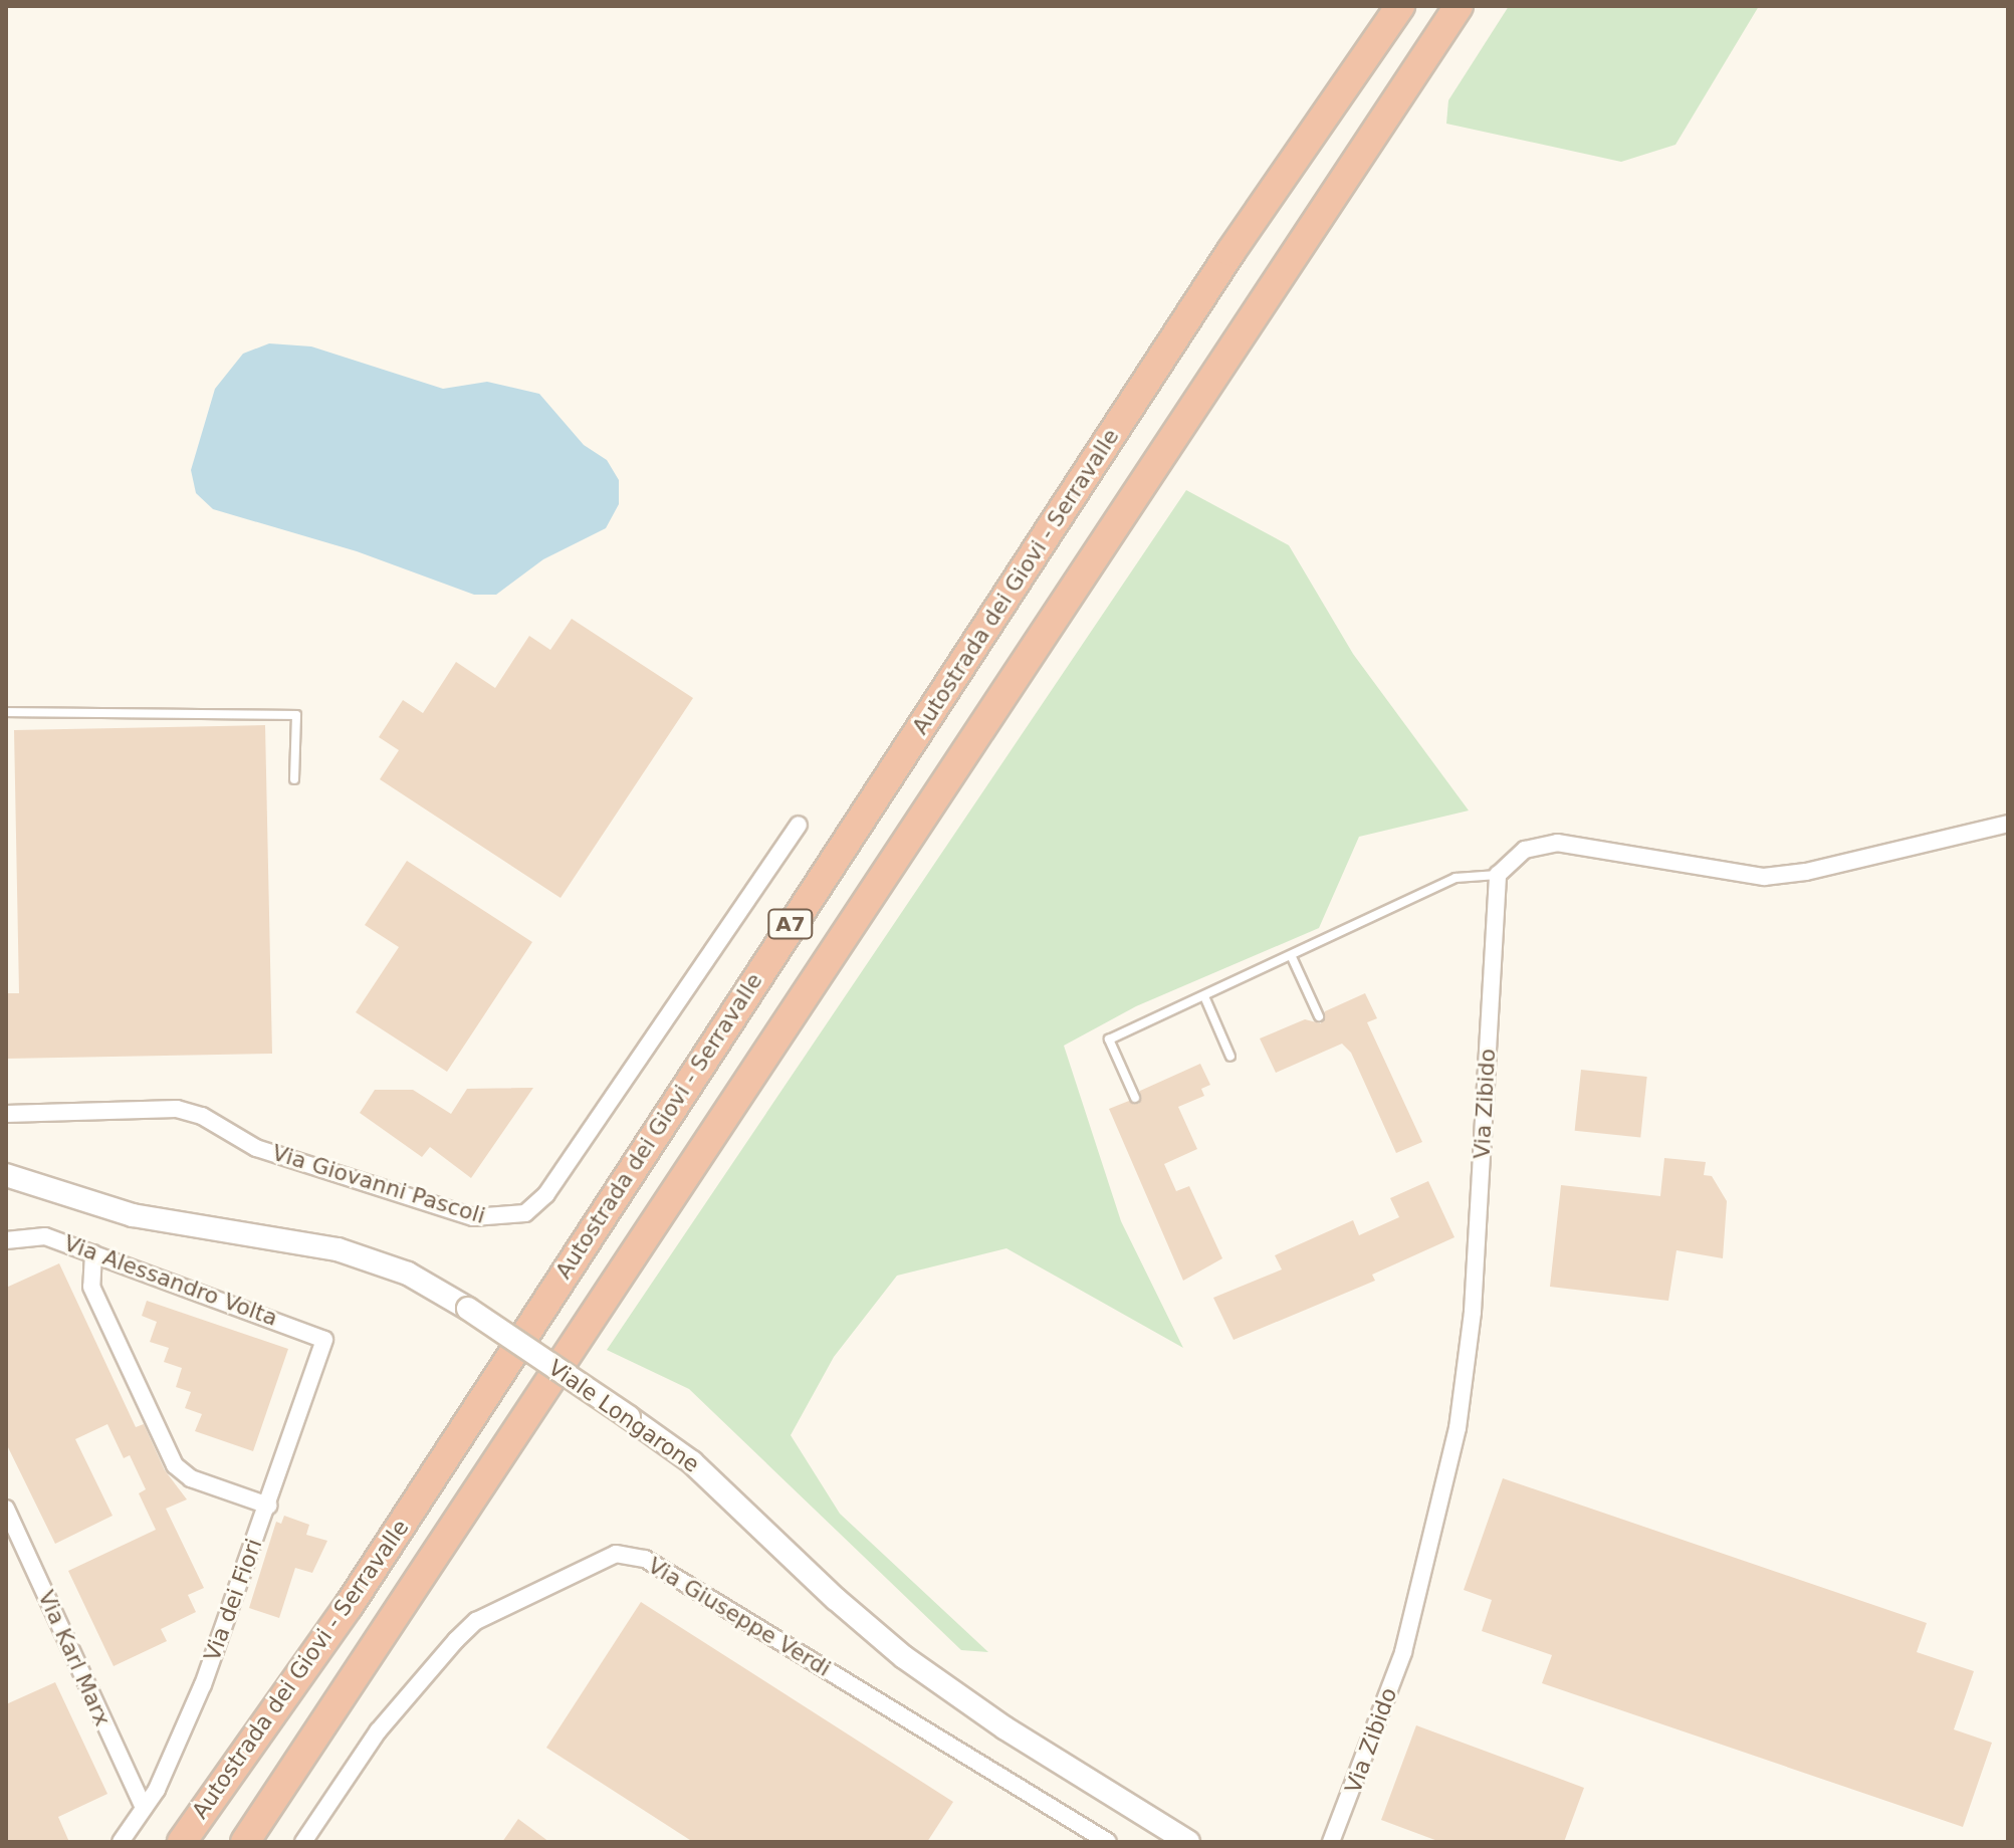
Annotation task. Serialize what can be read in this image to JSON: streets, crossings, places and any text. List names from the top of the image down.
{
  "streets": {
    "highway": ["Autostrada dei Giovi - Serravalle", "A7"],
    "main road": ["Viale Longarone"],
    "street": [
      "Via Zibido",
      "Via Giovanni Pascoli",
      "Via Alessandro Volta",
      "Via dei Fiori",
      "Via Giuseppe Verdi",
      "Via Karl Marx"
    ]
  },
  "crossings": [
    ["Via Alessandro Volta", "Via dei Fiori"],
    ["Via dei Fiori", "Via Karl Marx"]
  ]
}
